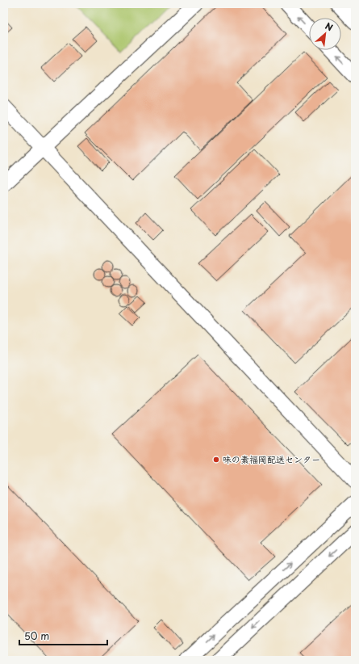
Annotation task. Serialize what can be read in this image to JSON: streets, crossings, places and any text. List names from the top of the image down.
{
  "places": ["味の素福岡配送センター"],
  "scale_bar": "50 m",
  "north": "top right"
}
